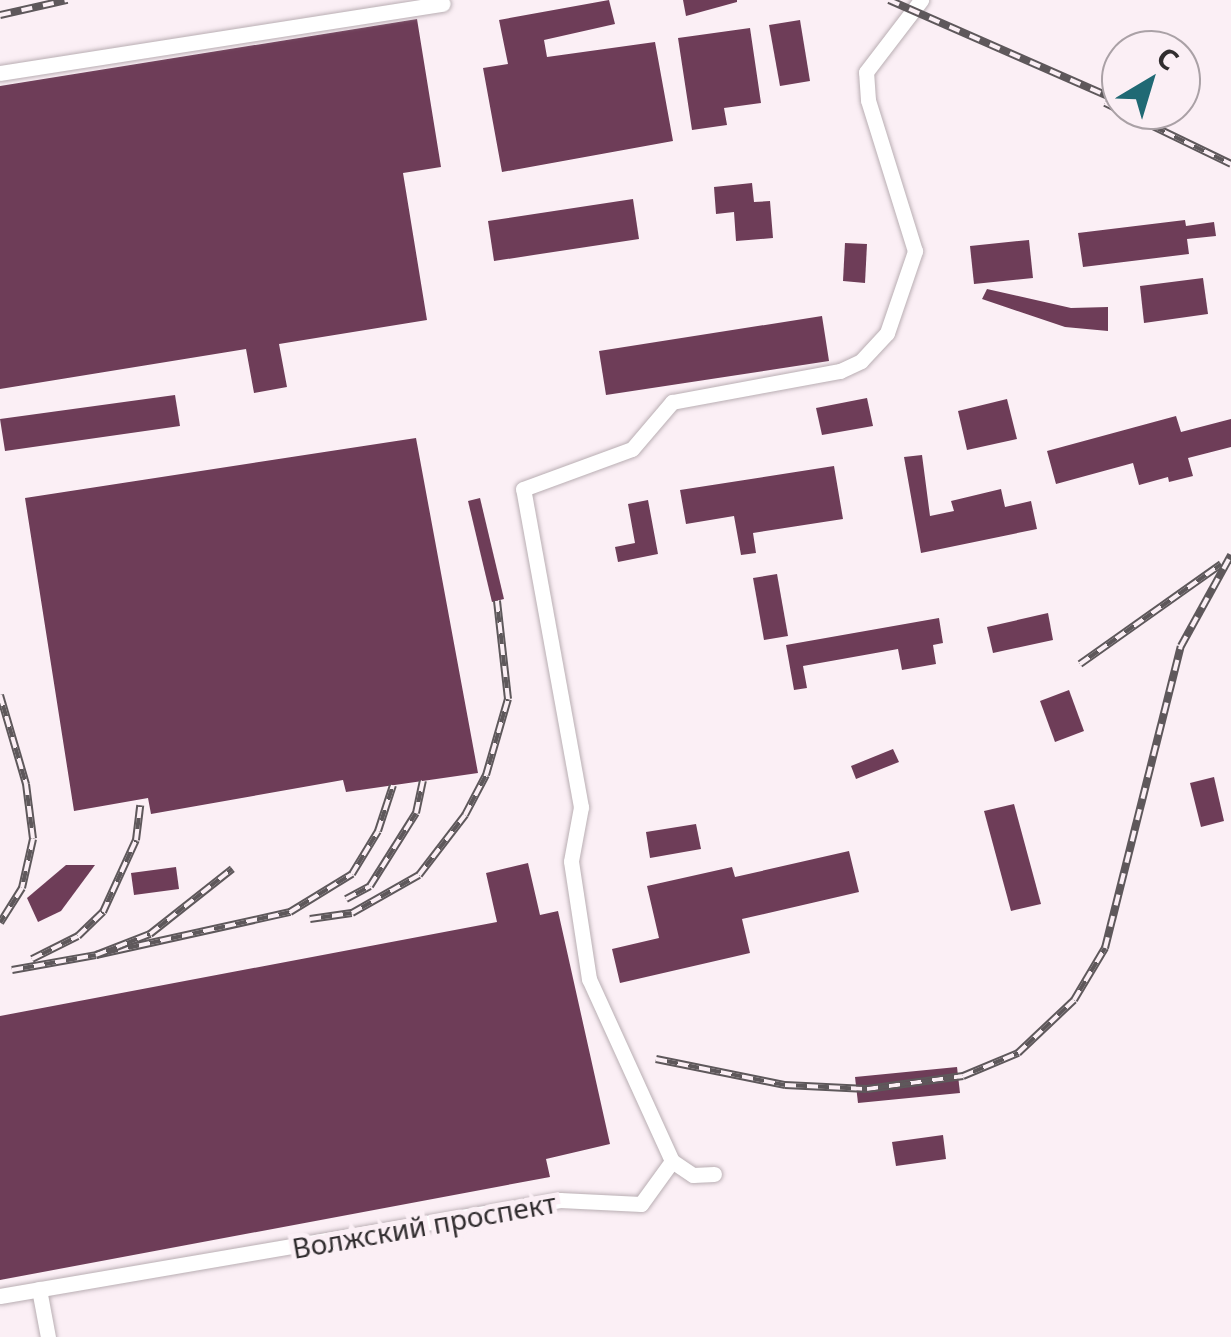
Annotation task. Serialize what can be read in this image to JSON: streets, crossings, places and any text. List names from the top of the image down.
{
  "streets": {
    "street": ["Волжский проспект"]
  },
  "north": "top right"
}
